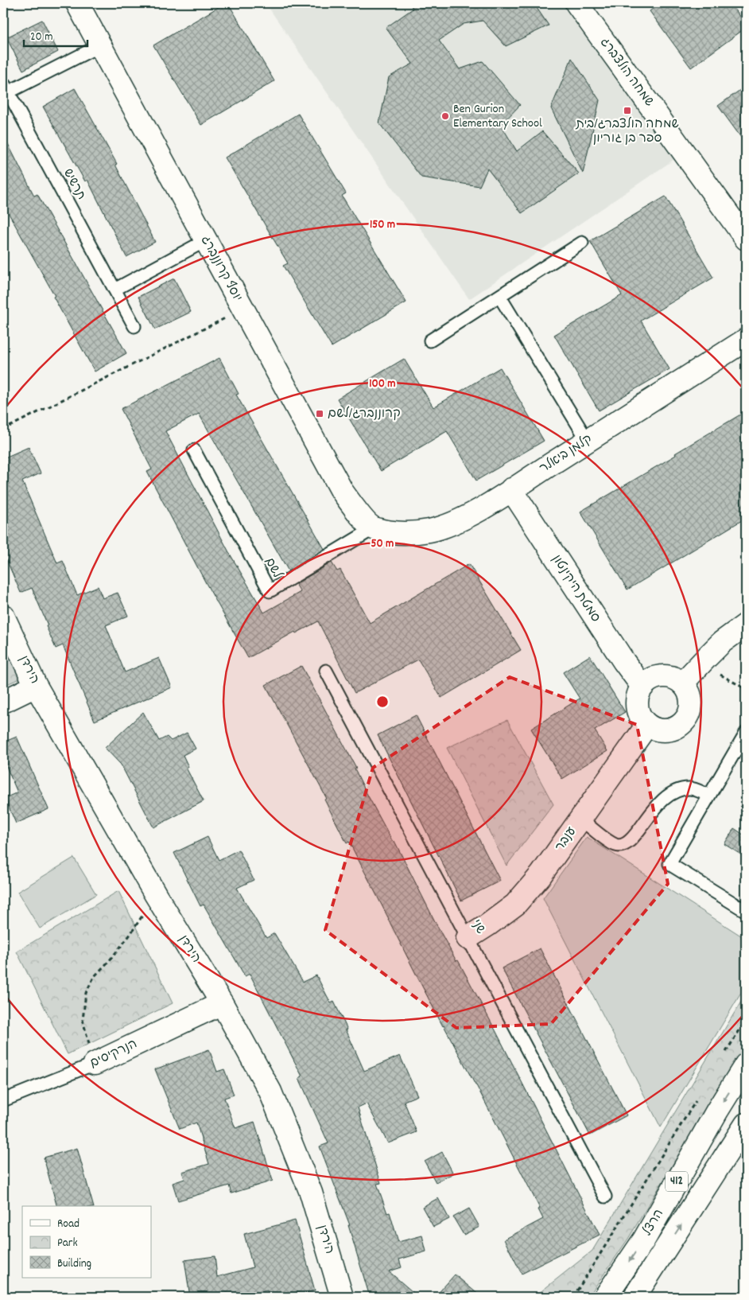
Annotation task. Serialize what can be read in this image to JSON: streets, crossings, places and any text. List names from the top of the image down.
{
  "streets": {
    "street": [
      "שמחה הולצברג",
      "יוסף קרוננברג",
      "קלמן ביאלר",
      "סמטת היקינטון",
      "הירדן",
      "ענבר",
      "הנרקיסים",
      "412",
      "הרצל"
    ],
    "lane": ["תרשיש", "לשם", "שני"]
  },
  "crossings": [
    ["תרשיש", "יוסף קרוננברג"],
    ["יוסף קרוננברג", "קלמן ביאלר"],
    ["יוסף קרוננברג", "לשם"],
    ["קלמן ביאלר", "לשם"],
    ["קלמן ביאלר", "סמטת היקינטון"],
    ["סמטת היקינטון", "ענבר"],
    ["הירדן", "הנרקיסים"],
    ["ענבר", "שני"]
  ],
  "places": {
    "transit": ["שמחה הולצברג/בית ספר בן גוריון", "קרוננברג/לשם"],
    "other": ["Ben Gurion Elementary School"]
  },
  "legend": ["Road", "Park", "Building"],
  "scale_bar": "20 m",
  "rings": ["150 m", "100 m", "50 m"]
}
